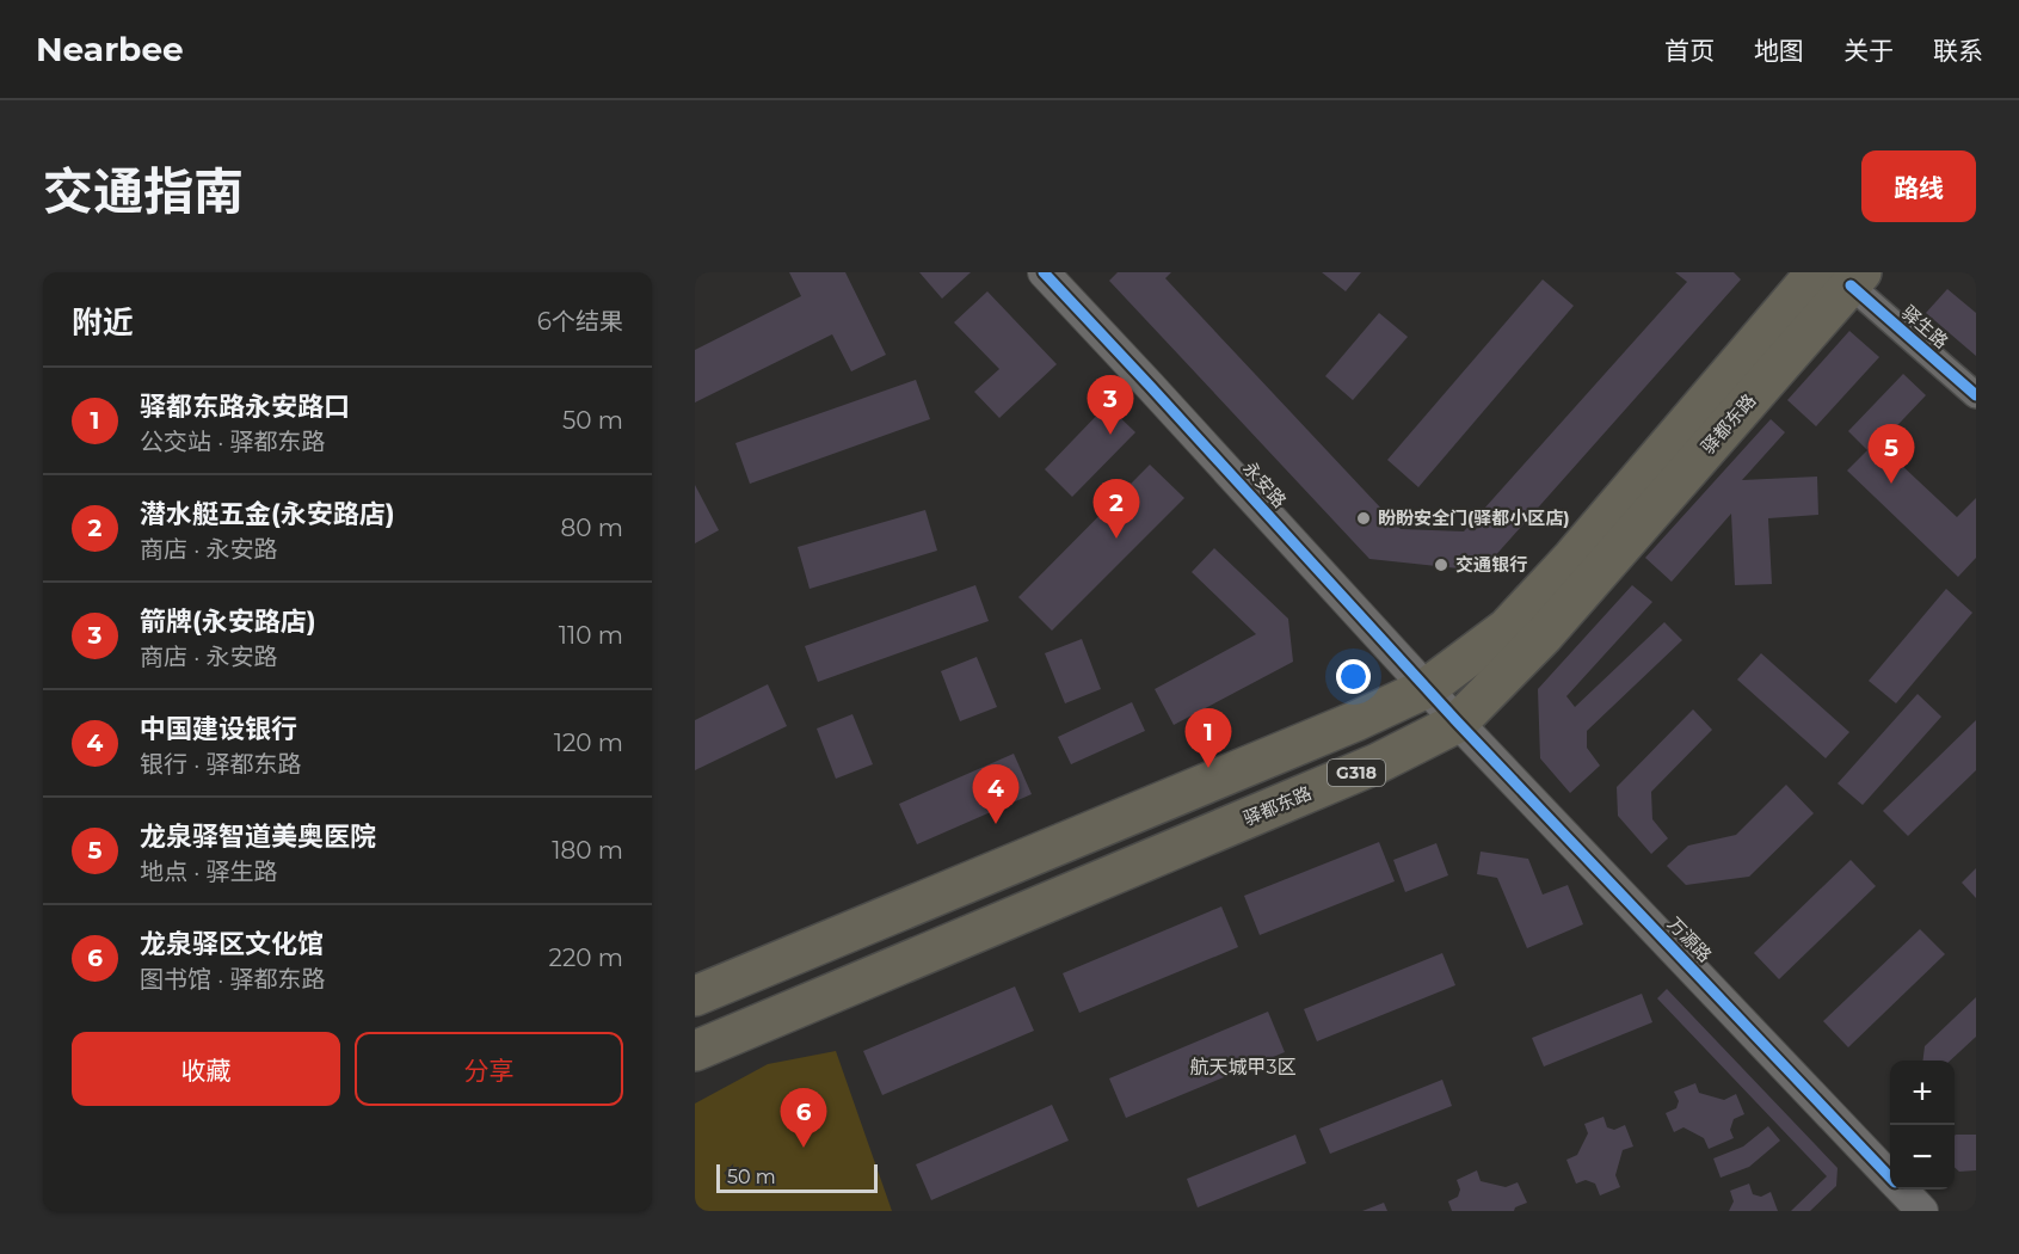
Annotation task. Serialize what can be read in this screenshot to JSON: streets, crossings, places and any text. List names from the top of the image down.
{
  "streets": {
    "highway": ["驿都东路", "G318"],
    "street": ["驿生路", "永安路", "万源路"]
  },
  "crossings": [
    ["驿生路", "驿都东路"],
    ["驿都东路", "永安路"],
    ["驿都东路", "万源路"],
    ["永安路", "万源路"]
  ],
  "districts": ["航天城甲3区"],
  "places": ["盼盼安全门(驿都小区店)", "交通银行"],
  "scale_bar": "50 m",
  "page": {
    "header": "Nearbee",
    "nav": [
      "首页",
      "地图",
      "关于",
      "联系"
    ],
    "title": "交通指南",
    "buttons": [
      "路线",
      ["收藏", "分享"]
    ],
    "heading": ["附近", "6个结果"],
    "list": [
      {
        "mark": "1",
        "name": "驿都东路永安路口",
        "note": "公交站 · 驿都东路",
        "value": "50 m"
      },
      {
        "mark": "2",
        "name": "潜水艇五金(永安路店)",
        "note": "商店 · 永安路",
        "value": "80 m"
      },
      {
        "mark": "3",
        "name": "箭牌(永安路店)",
        "note": "商店 · 永安路",
        "value": "110 m"
      },
      {
        "mark": "4",
        "name": "中国建设银行",
        "note": "银行 · 驿都东路",
        "value": "120 m"
      },
      {
        "mark": "5",
        "name": "龙泉驿智道美奥医院",
        "note": "地点 · 驿生路",
        "value": "180 m"
      },
      {
        "mark": "6",
        "name": "龙泉驿区文化馆",
        "note": "图书馆 · 驿都东路",
        "value": "220 m"
      }
    ],
    "pins": [
      "3",
      "5",
      "2",
      "1",
      "4",
      "6"
    ],
    "map_buttons": ["+", "−"],
    "scale": "50 m"
  }
}
